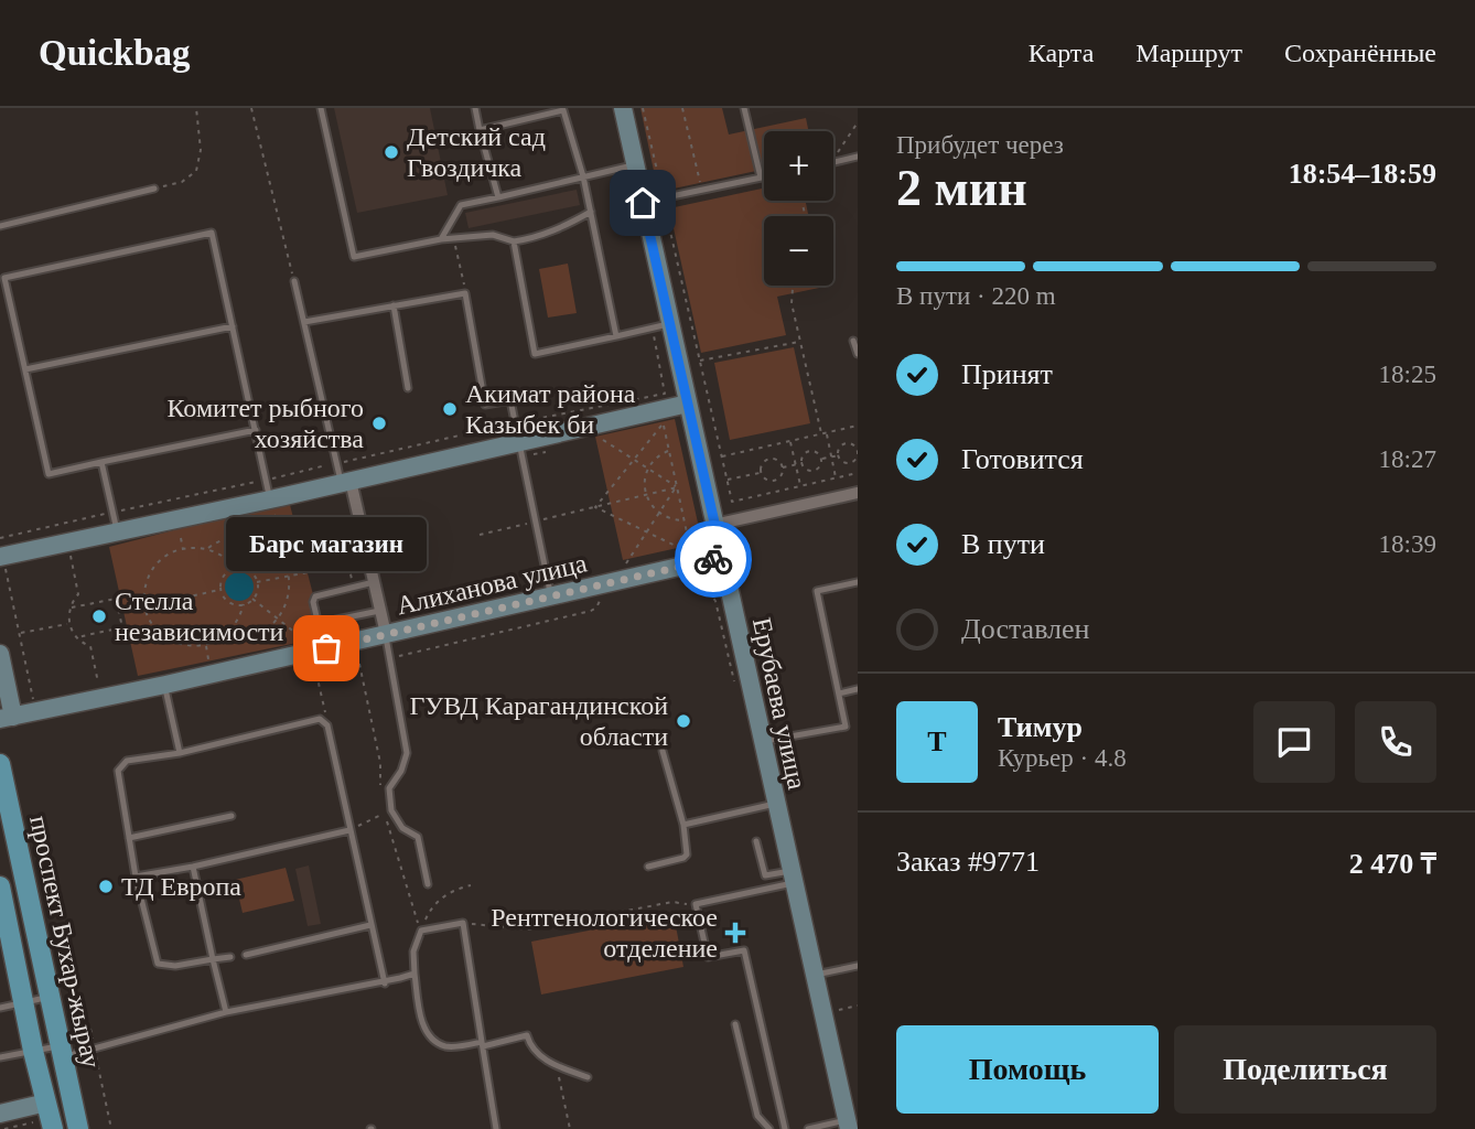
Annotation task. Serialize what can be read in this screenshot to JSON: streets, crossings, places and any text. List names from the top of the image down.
{
  "streets": {
    "main road": ["проспект Бухар-жырау"],
    "street": ["Алиханова улица", "Ерубаева улица"]
  },
  "crossings": [
    ["Алиханова улица", "Ерубаева улица"]
  ],
  "places": {
    "other": [
      "Детский сад Гвоздичка",
      "Акимат района Казыбек би",
      "Комитет рыбного хозяйства",
      "Стелла независимости",
      "Барс магазин",
      "ГУВД Карагандинской области",
      "ТД Европа"
    ],
    "health": ["Рентгенологическое отделение"]
  },
  "page": {
    "header": "Quickbag",
    "nav": ["Карта", "Маршрут", "Сохранённые"],
    "heading": ["2 мин", "Прибудет через", "18:54–18:59"],
    "panel": [
      "Тимур",
      "Курьер · 4.8",
      "Заказ #9771",
      "2 470 ₸"
    ],
    "map_buttons": ["+", "−"],
    "bar": "В пути · 220 m",
    "list": [
      ["Принят", "18:25"],
      ["Готовится", "18:27"],
      ["В пути", "18:39"],
      "Доставлен"
    ],
    "bubble": "Барс магазин",
    "round": "Т",
    "buttons": ["Помощь", "Поделиться"]
  }
}
